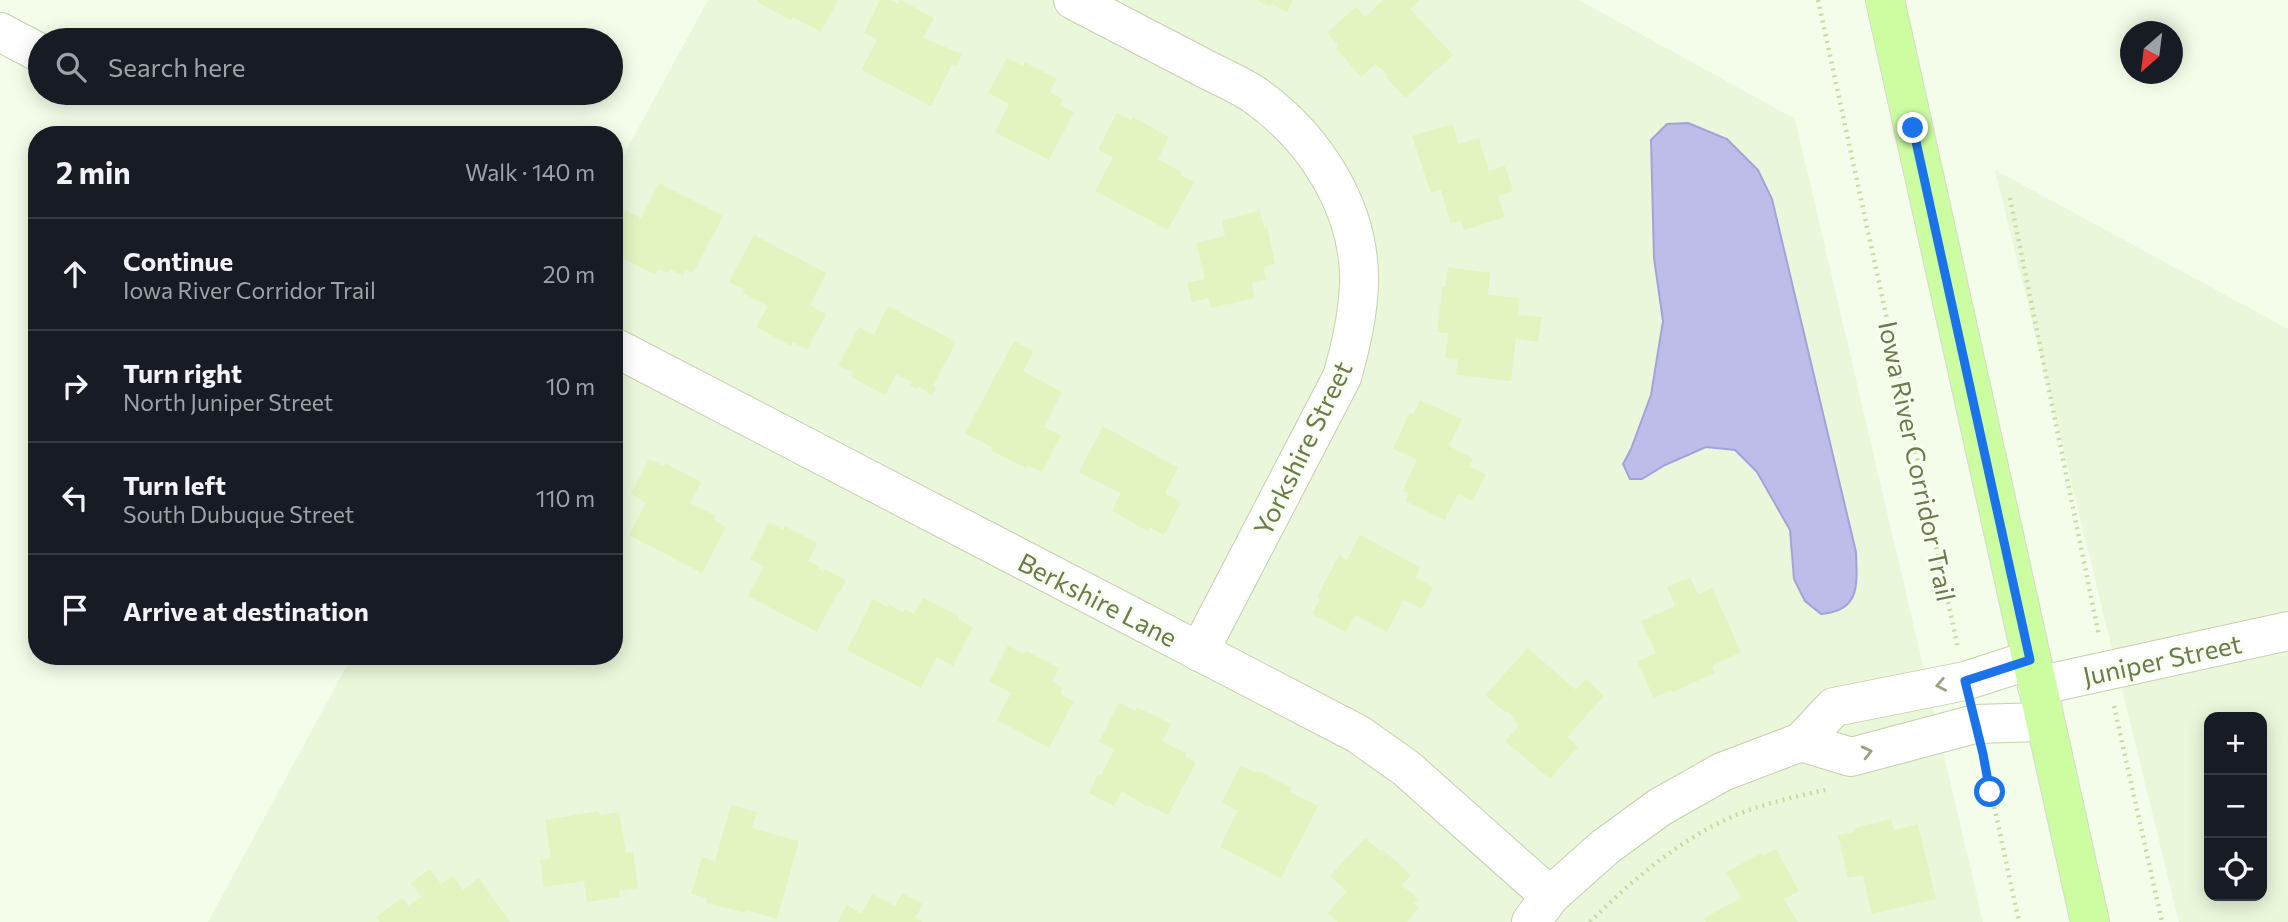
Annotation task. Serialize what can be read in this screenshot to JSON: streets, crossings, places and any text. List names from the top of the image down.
{
  "streets": {
    "street": ["Yorkshire Street", "Berkshire Lane", "Juniper Street"],
    "path": ["Iowa River Corridor Trail"]
  },
  "crossings": [
    ["Yorkshire Street", "Berkshire Lane"]
  ],
  "north": "bottom left",
  "page": {
    "search": "Search here",
    "heading": ["2 min", "Walk · 140 m"],
    "list": [
      ["Continue", "Iowa River Corridor Trail", "20 m"],
      ["Turn right", "North Juniper Street", "10 m"],
      ["Turn left", "South Dubuque Street", "110 m"],
      "Arrive at destination"
    ],
    "map_buttons": ["+", "−"]
  }
}
